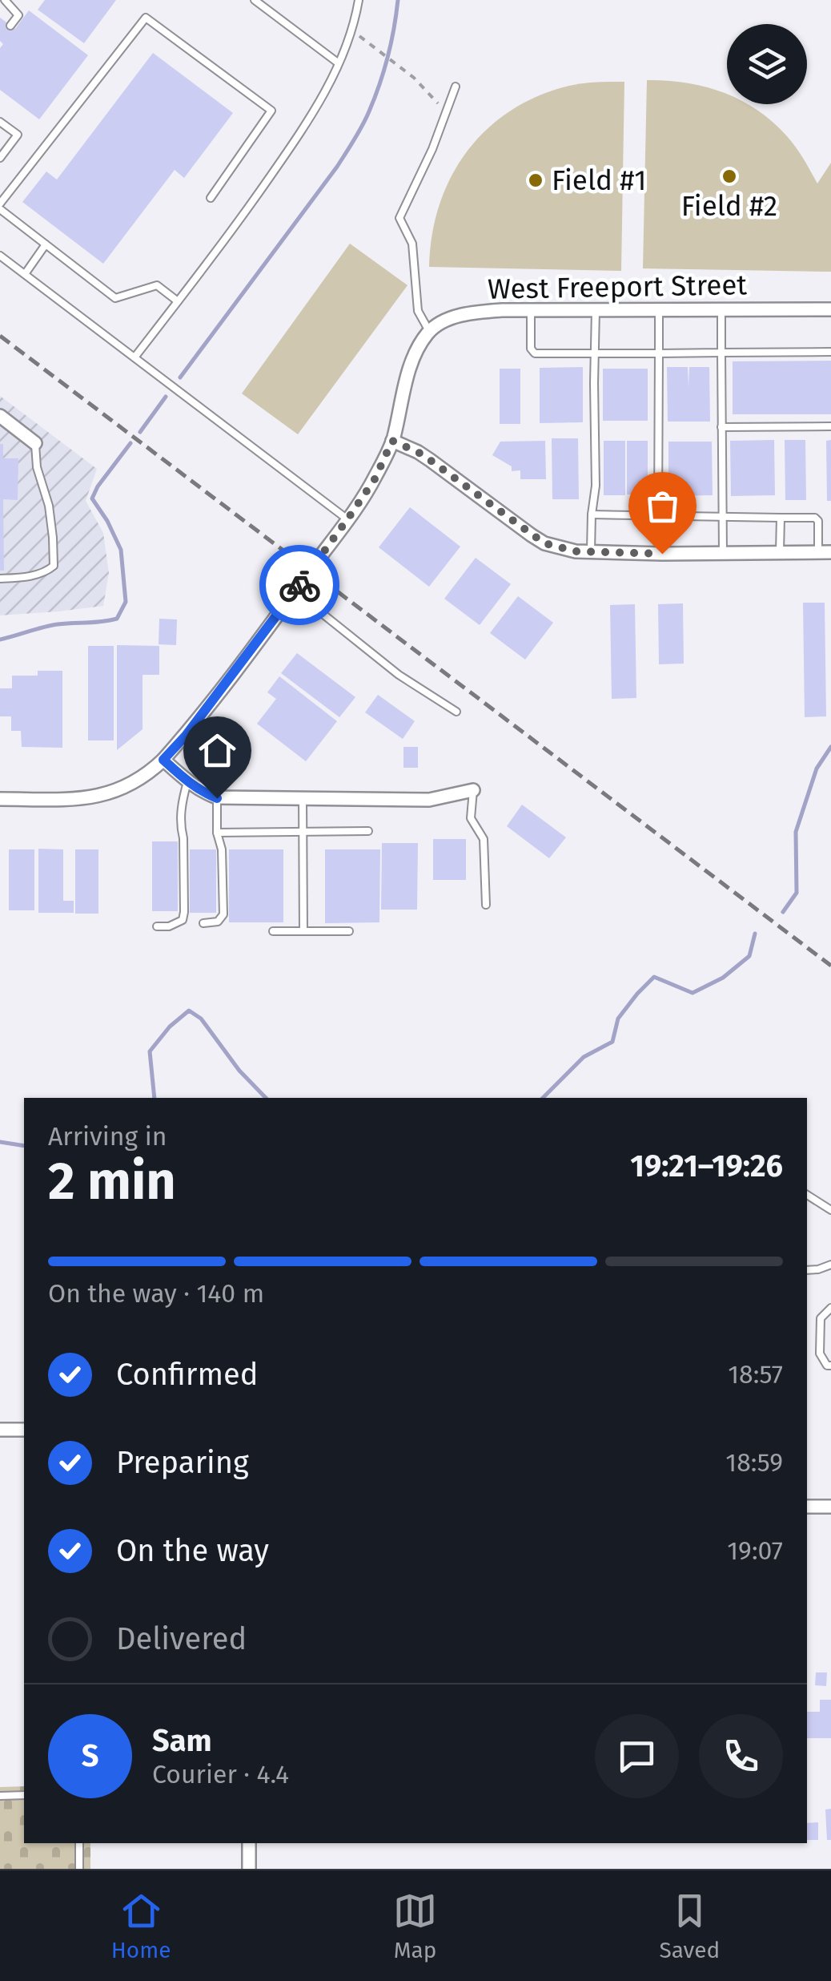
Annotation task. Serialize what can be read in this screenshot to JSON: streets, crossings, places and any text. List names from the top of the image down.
{
  "streets": {
    "street": ["West Freeport Street"]
  },
  "places": ["Field #2", "Field #1"],
  "page": {
    "heading": ["2 min", "Arriving in", "19:21–19:26"],
    "panel": ["Sam", "Courier · 4.4"],
    "bar": "On the way · 140 m",
    "list": [
      ["Confirmed", "18:57"],
      ["Preparing", "18:59"],
      ["On the way", "19:07"],
      "Delivered"
    ],
    "round": "S",
    "tabs": ["Home", "Map", "Saved"]
  }
}
